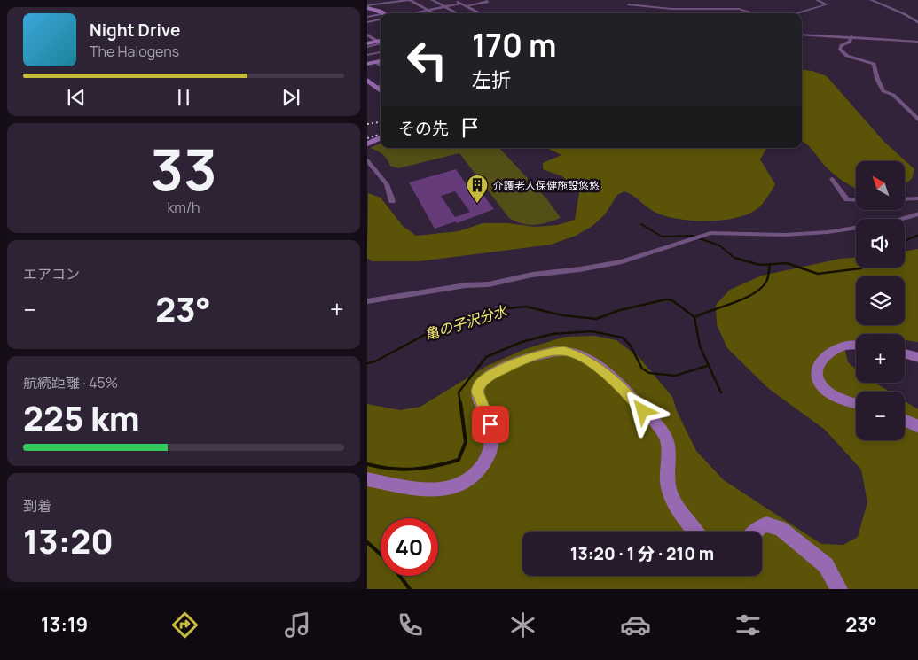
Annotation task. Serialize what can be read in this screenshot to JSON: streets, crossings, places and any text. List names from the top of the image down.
{
  "water": ["亀の子沢分水"],
  "places": {
    "building": ["介護老人保健施設悠悠"]
  },
  "north": "top left",
  "page": {
    "song": ["Night Drive", "The Halogens"],
    "turn": ["170 m", "左折"],
    "then": "その先",
    "tile": [
      ["33", "km/h"],
      "エアコン",
      ["航続距離 · 45%", "225 km"],
      ["到着", "13:20"]
    ],
    "map_buttons": ["+", "−"],
    "heat": ["−", "23°", "+"],
    "limit": "40",
    "trip": "13:20 · 1 分 · 210 m",
    "tabs": ["13:19", "23°"]
  }
}
